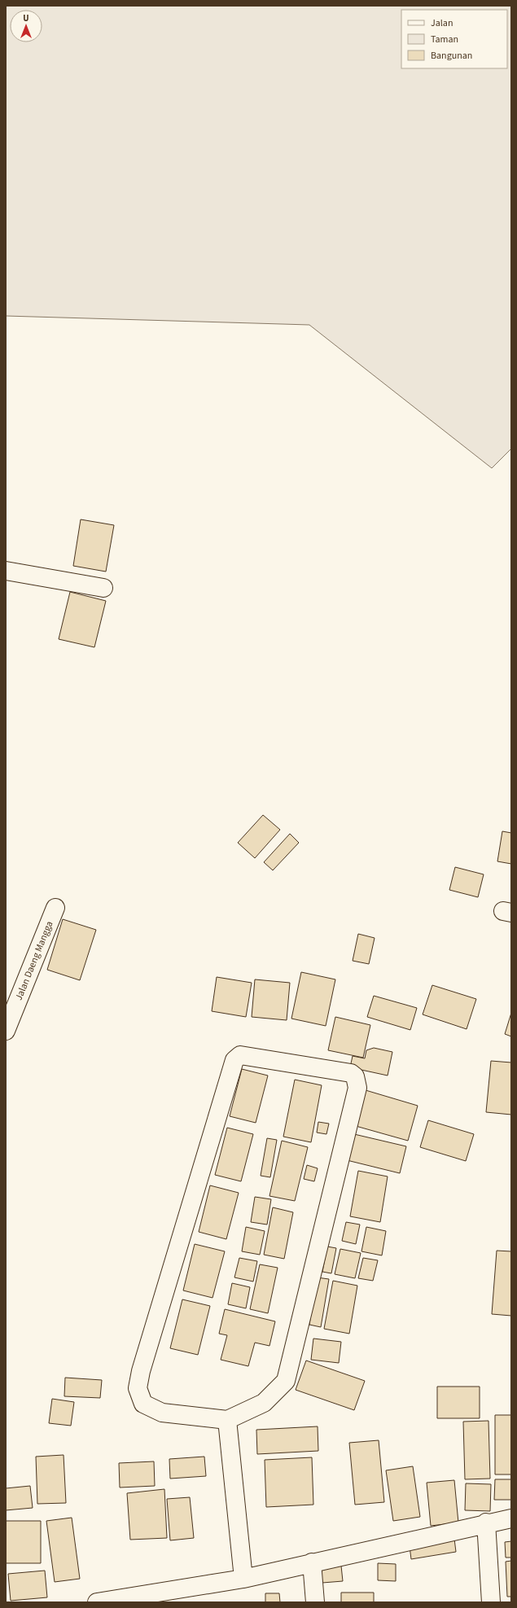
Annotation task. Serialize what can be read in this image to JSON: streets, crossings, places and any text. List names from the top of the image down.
{
  "streets": {
    "street": ["Jalan Daeng Mangga"]
  },
  "legend": ["Jalan", "Taman", "Bangunan"],
  "north": "top"
}
